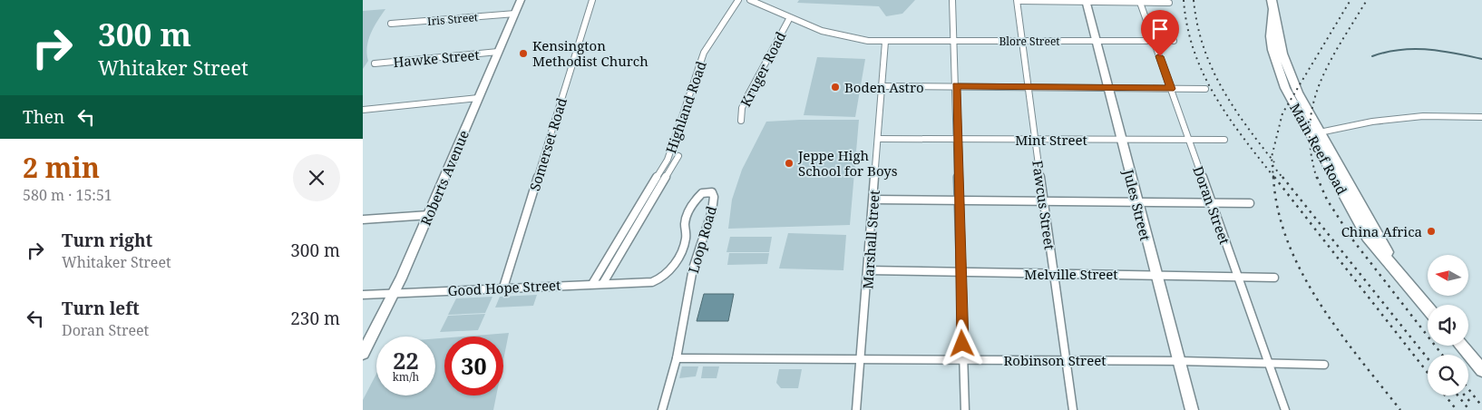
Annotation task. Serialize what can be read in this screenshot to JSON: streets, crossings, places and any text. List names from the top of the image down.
{
  "streets": {
    "main road": ["Main Reef Road", "Roberts Avenue", "Jules Street"],
    "street": [
      "Iris Street",
      "Blore Street",
      "Hawke Street",
      "Kruger Road",
      "Highland Road",
      "Mint Street",
      "Somerset Road",
      "Fawcus Street",
      "Doran Street",
      "Loop Road",
      "Marshall Street",
      "Melville Street",
      "Good Hope Street",
      "Robinson Street"
    ]
  },
  "crossings": [
    ["Iris Street", "Roberts Avenue"],
    ["Blore Street", "Kruger Road"],
    ["Blore Street", "Fawcus Street"],
    ["Blore Street", "Jules Street"],
    ["Blore Street", "Doran Street"],
    ["Blore Street", "Marshall Street"],
    ["Hawke Street", "Roberts Avenue"],
    ["Highland Road", "Good Hope Street"],
    ["Mint Street", "Fawcus Street"],
    ["Mint Street", "Jules Street"],
    ["Mint Street", "Doran Street"],
    ["Mint Street", "Marshall Street"],
    ["Somerset Road", "Good Hope Street"],
    ["Roberts Avenue", "Good Hope Street"],
    ["Fawcus Street", "Melville Street"],
    ["Fawcus Street", "Robinson Street"],
    ["Jules Street", "Melville Street"],
    ["Jules Street", "Robinson Street"],
    ["Doran Street", "Melville Street"],
    ["Doran Street", "Robinson Street"],
    ["Loop Road", "Good Hope Street"],
    ["Loop Road", "Robinson Street"],
    ["Marshall Street", "Melville Street"],
    ["Marshall Street", "Robinson Street"]
  ],
  "places": [
    "Kensington Methodist Church",
    "Boden Astro",
    "Jeppe High School for Boys",
    "China Africa"
  ],
  "north": "left",
  "page": {
    "turn": ["300 m", "Whitaker Street"],
    "then": "Then",
    "heading": ["2 min", "580 m · 15:51"],
    "list": [
      {
        "name": "Turn right",
        "note": "Whitaker Street",
        "value": "300 m"
      },
      {
        "name": "Turn left",
        "note": "Doran Street",
        "value": "230 m"
      }
    ],
    "speed": "22 km/h",
    "limit": "30"
  }
}
